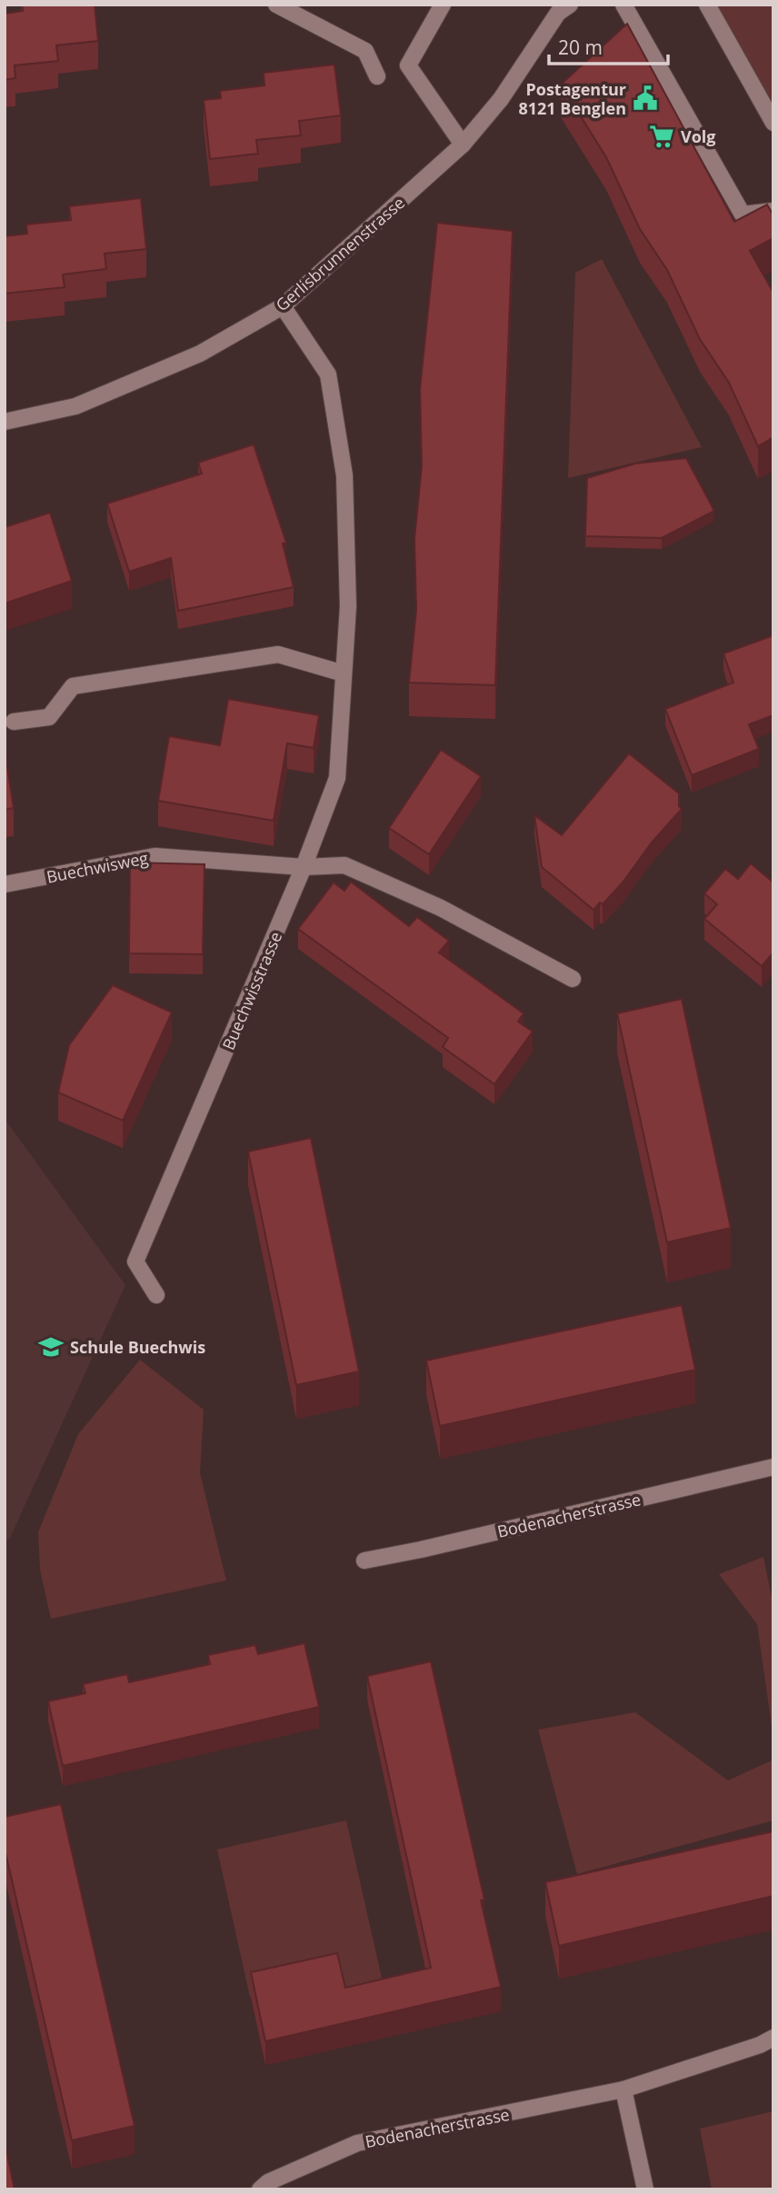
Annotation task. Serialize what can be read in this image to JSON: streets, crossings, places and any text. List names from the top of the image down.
{
  "streets": {
    "street": [
      "Gerlisbrunnenstrasse",
      "Buechwisweg",
      "Buechwisstrasse",
      "Bodenacherstrasse"
    ]
  },
  "crossings": [
    ["Gerlisbrunnenstrasse", "Buechwisstrasse"],
    ["Buechwisweg", "Buechwisstrasse"]
  ],
  "places": {
    "public building": ["Postagentur 8121 Benglen"],
    "supermarket": ["Volg"],
    "school or university": ["Schule Buechwis"]
  },
  "scale_bar": "20 m"
}
